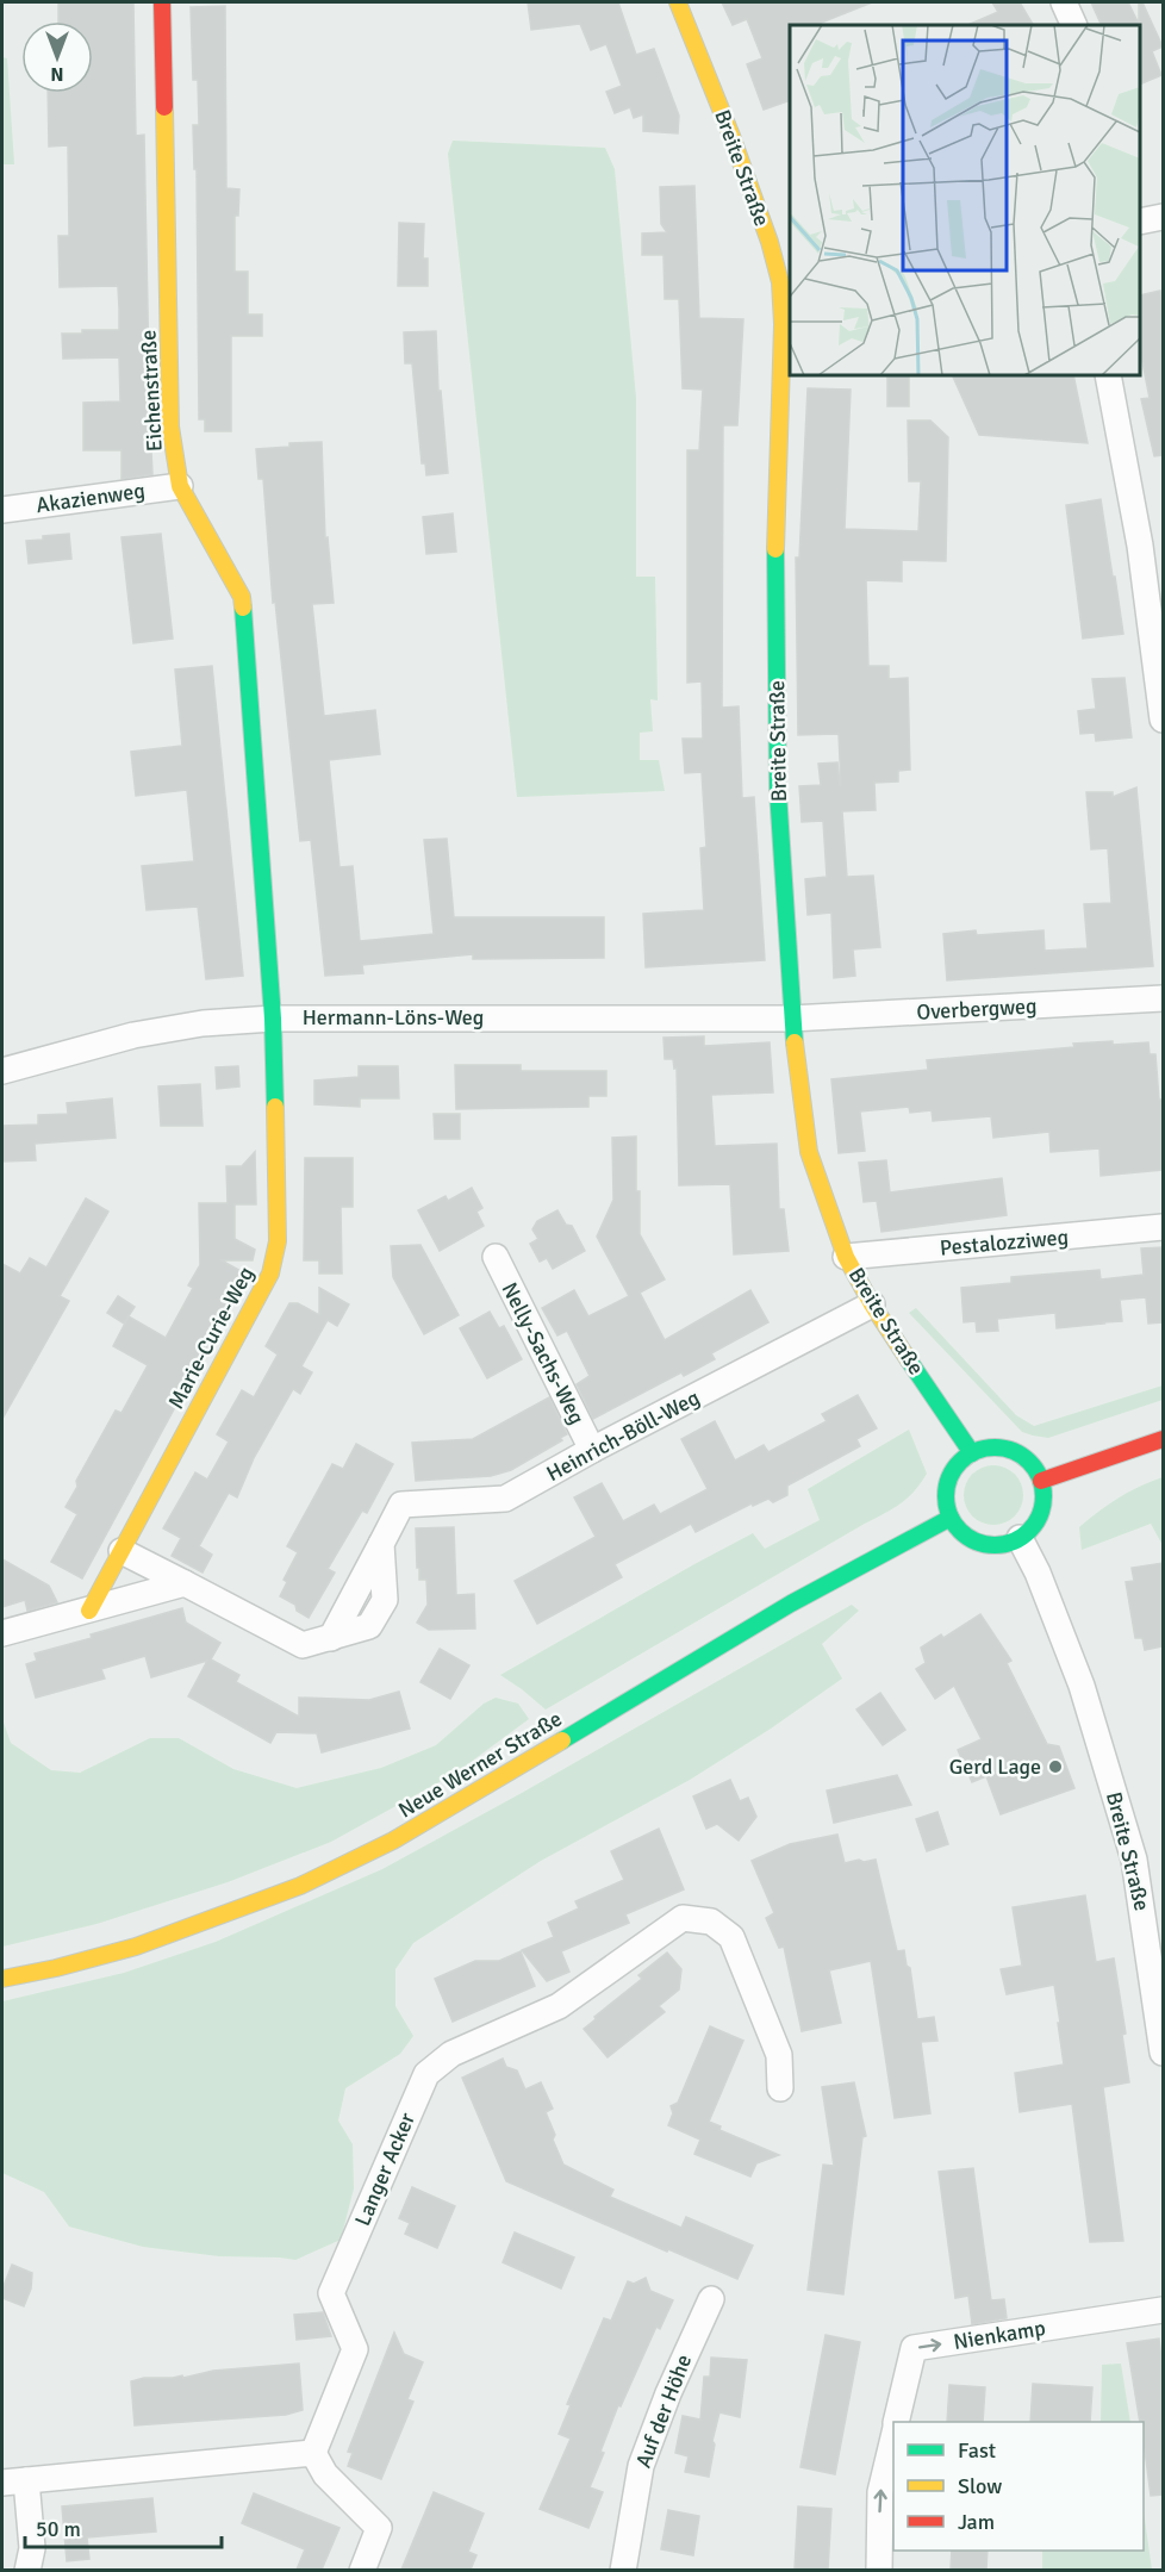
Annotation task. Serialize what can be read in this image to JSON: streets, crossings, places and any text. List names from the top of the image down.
{
  "streets": {
    "street": [
      "Breite Straße",
      "Eichenstraße",
      "Akazienweg",
      "Overbergweg",
      "Hermann-Löns-Weg",
      "Pestalozziweg",
      "Marie-Curie-Weg",
      "Nelly-Sachs-Weg",
      "Heinrich-Böll-Weg",
      "Neue Werner Straße",
      "Langer Acker",
      "Nienkamp",
      "Auf der Höhe"
    ]
  },
  "crossings": [
    ["Breite Straße", "Overbergweg"],
    ["Breite Straße", "Hermann-Löns-Weg"],
    ["Breite Straße", "Pestalozziweg"],
    ["Breite Straße", "Heinrich-Böll-Weg"],
    ["Breite Straße", "Neue Werner Straße"],
    ["Eichenstraße", "Akazienweg"],
    ["Eichenstraße", "Hermann-Löns-Weg"],
    ["Eichenstraße", "Marie-Curie-Weg"],
    ["Overbergweg", "Hermann-Löns-Weg"],
    ["Hermann-Löns-Weg", "Marie-Curie-Weg"],
    ["Marie-Curie-Weg", "Heinrich-Böll-Weg"],
    ["Nelly-Sachs-Weg", "Heinrich-Böll-Weg"]
  ],
  "one_way": ["Nienkamp"],
  "places": ["Gerd Lage"],
  "legend": ["Fast", "Slow", "Jam"],
  "scale_bar": "50 m",
  "north": "bottom"
}
